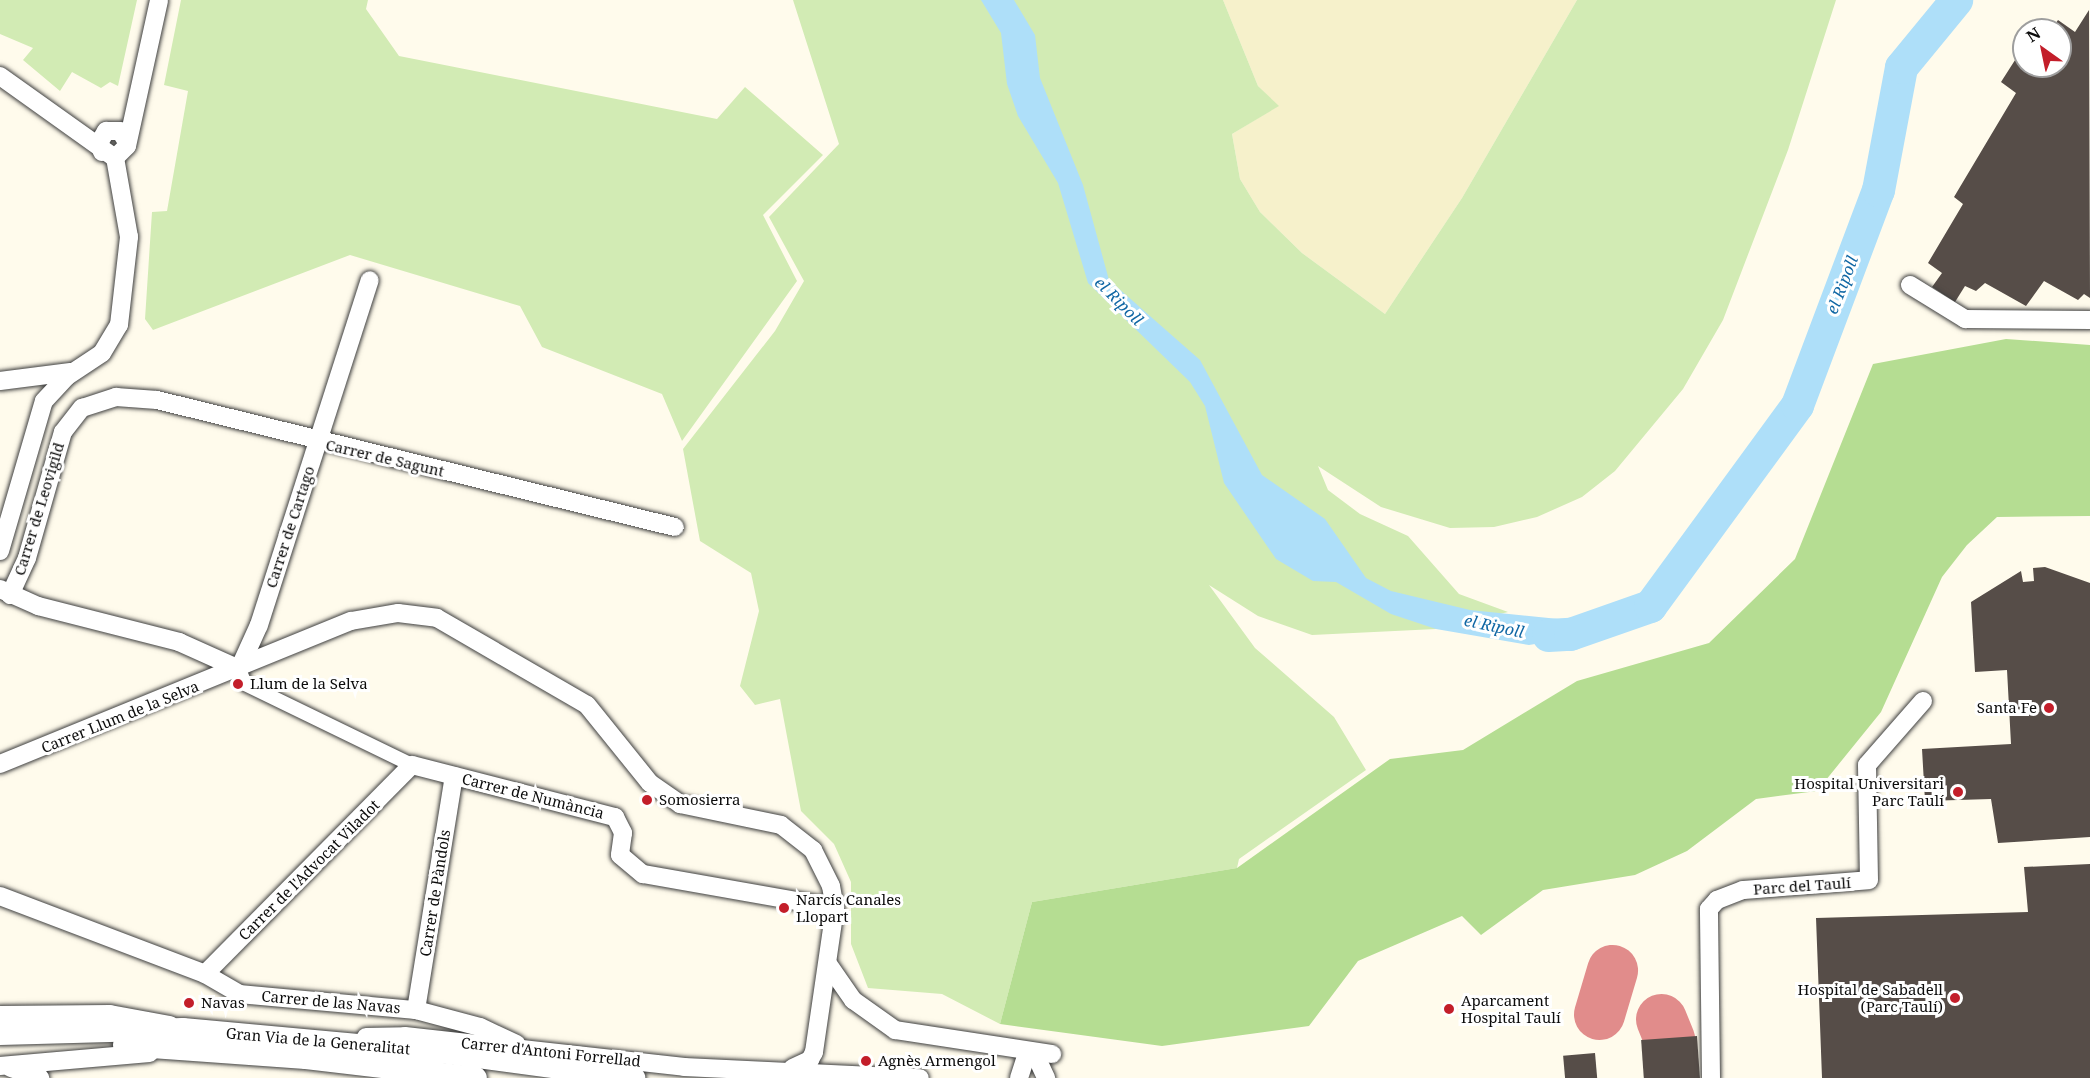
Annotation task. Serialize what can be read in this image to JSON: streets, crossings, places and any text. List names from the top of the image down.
{
  "streets": {
    "street": [
      "Carrer de Sagunt",
      "Carrer de Leovigild",
      "Carrer de Cartago",
      "Carrer Llum de la Selva",
      "Carrer de Numància",
      "Carrer de l'Advocat Viladot",
      "Parc del Taulí",
      "Carrer de Pàndols",
      "Carrer de las Navas",
      "Gran Via de la Generalitat",
      "Carrer d'Antoni Forrellad"
    ]
  },
  "crossings": [
    ["Carrer de Sagunt", "Carrer de Leovigild"],
    ["Carrer de Sagunt", "Carrer de Cartago"],
    ["Carrer de Cartago", "Carrer Llum de la Selva"],
    ["Carrer Llum de la Selva", "Carrer de Numància"],
    ["Carrer de Numància", "Carrer de l'Advocat Viladot"],
    ["Carrer de Numància", "Carrer de Pàndols"],
    ["Carrer de l'Advocat Viladot", "Carrer de las Navas"],
    ["Carrer de Pàndols", "Carrer de las Navas"],
    ["Carrer de las Navas", "Carrer d'Antoni Forrellad"],
    ["Gran Via de la Generalitat", "Carrer d'Antoni Forrellad"]
  ],
  "water": ["el Ripoll"],
  "places": [
    "Llum de la Selva",
    "Santa Fe",
    "Hospital Universitari Parc Taulí",
    "Somosierra",
    "Narcís Canales Llopart",
    "Hospital de Sabadell (Parc Taulí)",
    "Navas",
    "Aparcament Hospital Taulí",
    "Agnès Armengol"
  ],
  "north": "top left"
}
